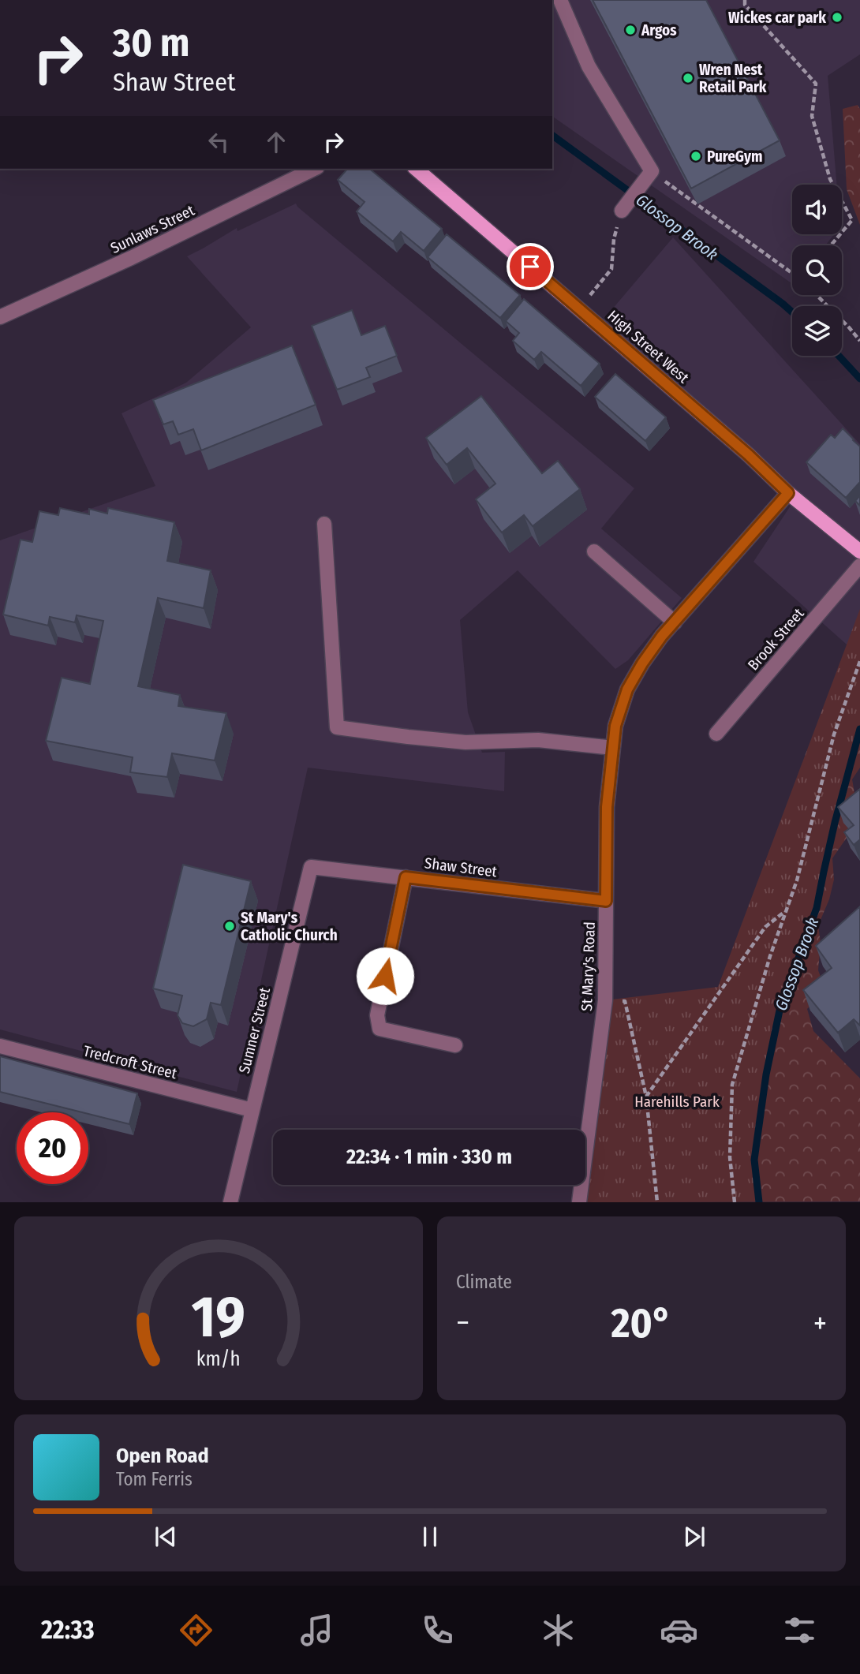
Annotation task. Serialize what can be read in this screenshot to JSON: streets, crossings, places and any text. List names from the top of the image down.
{
  "streets": {
    "main road": ["High Street West"],
    "street": [
      "Sunlaws Street",
      "Brook Street",
      "Shaw Street",
      "St Mary's Road",
      "Sumner Street",
      "Tredcroft Street"
    ]
  },
  "crossings": [
    ["High Street West", "St Mary's Road"],
    ["Shaw Street", "St Mary's Road"],
    ["Shaw Street", "Sumner Street"],
    ["Sumner Street", "Tredcroft Street"]
  ],
  "water": ["Glossop Brook"],
  "parks": ["Harehills Park"],
  "places": [
    "Wickes car park",
    "Argos",
    "Wren Nest Retail Park",
    "PureGym",
    "St Mary's Catholic Church"
  ],
  "page": {
    "turn": ["30 m", "Shaw Street"],
    "limit": "20",
    "trip": "22:34 · 1 min · 330 m",
    "tile": "Climate",
    "heat": ["−", "20°", "+"],
    "song": ["Open Road", "Tom Ferris"],
    "tabs": "22:33",
    "gauge": ["19", "km/h"]
  }
}
